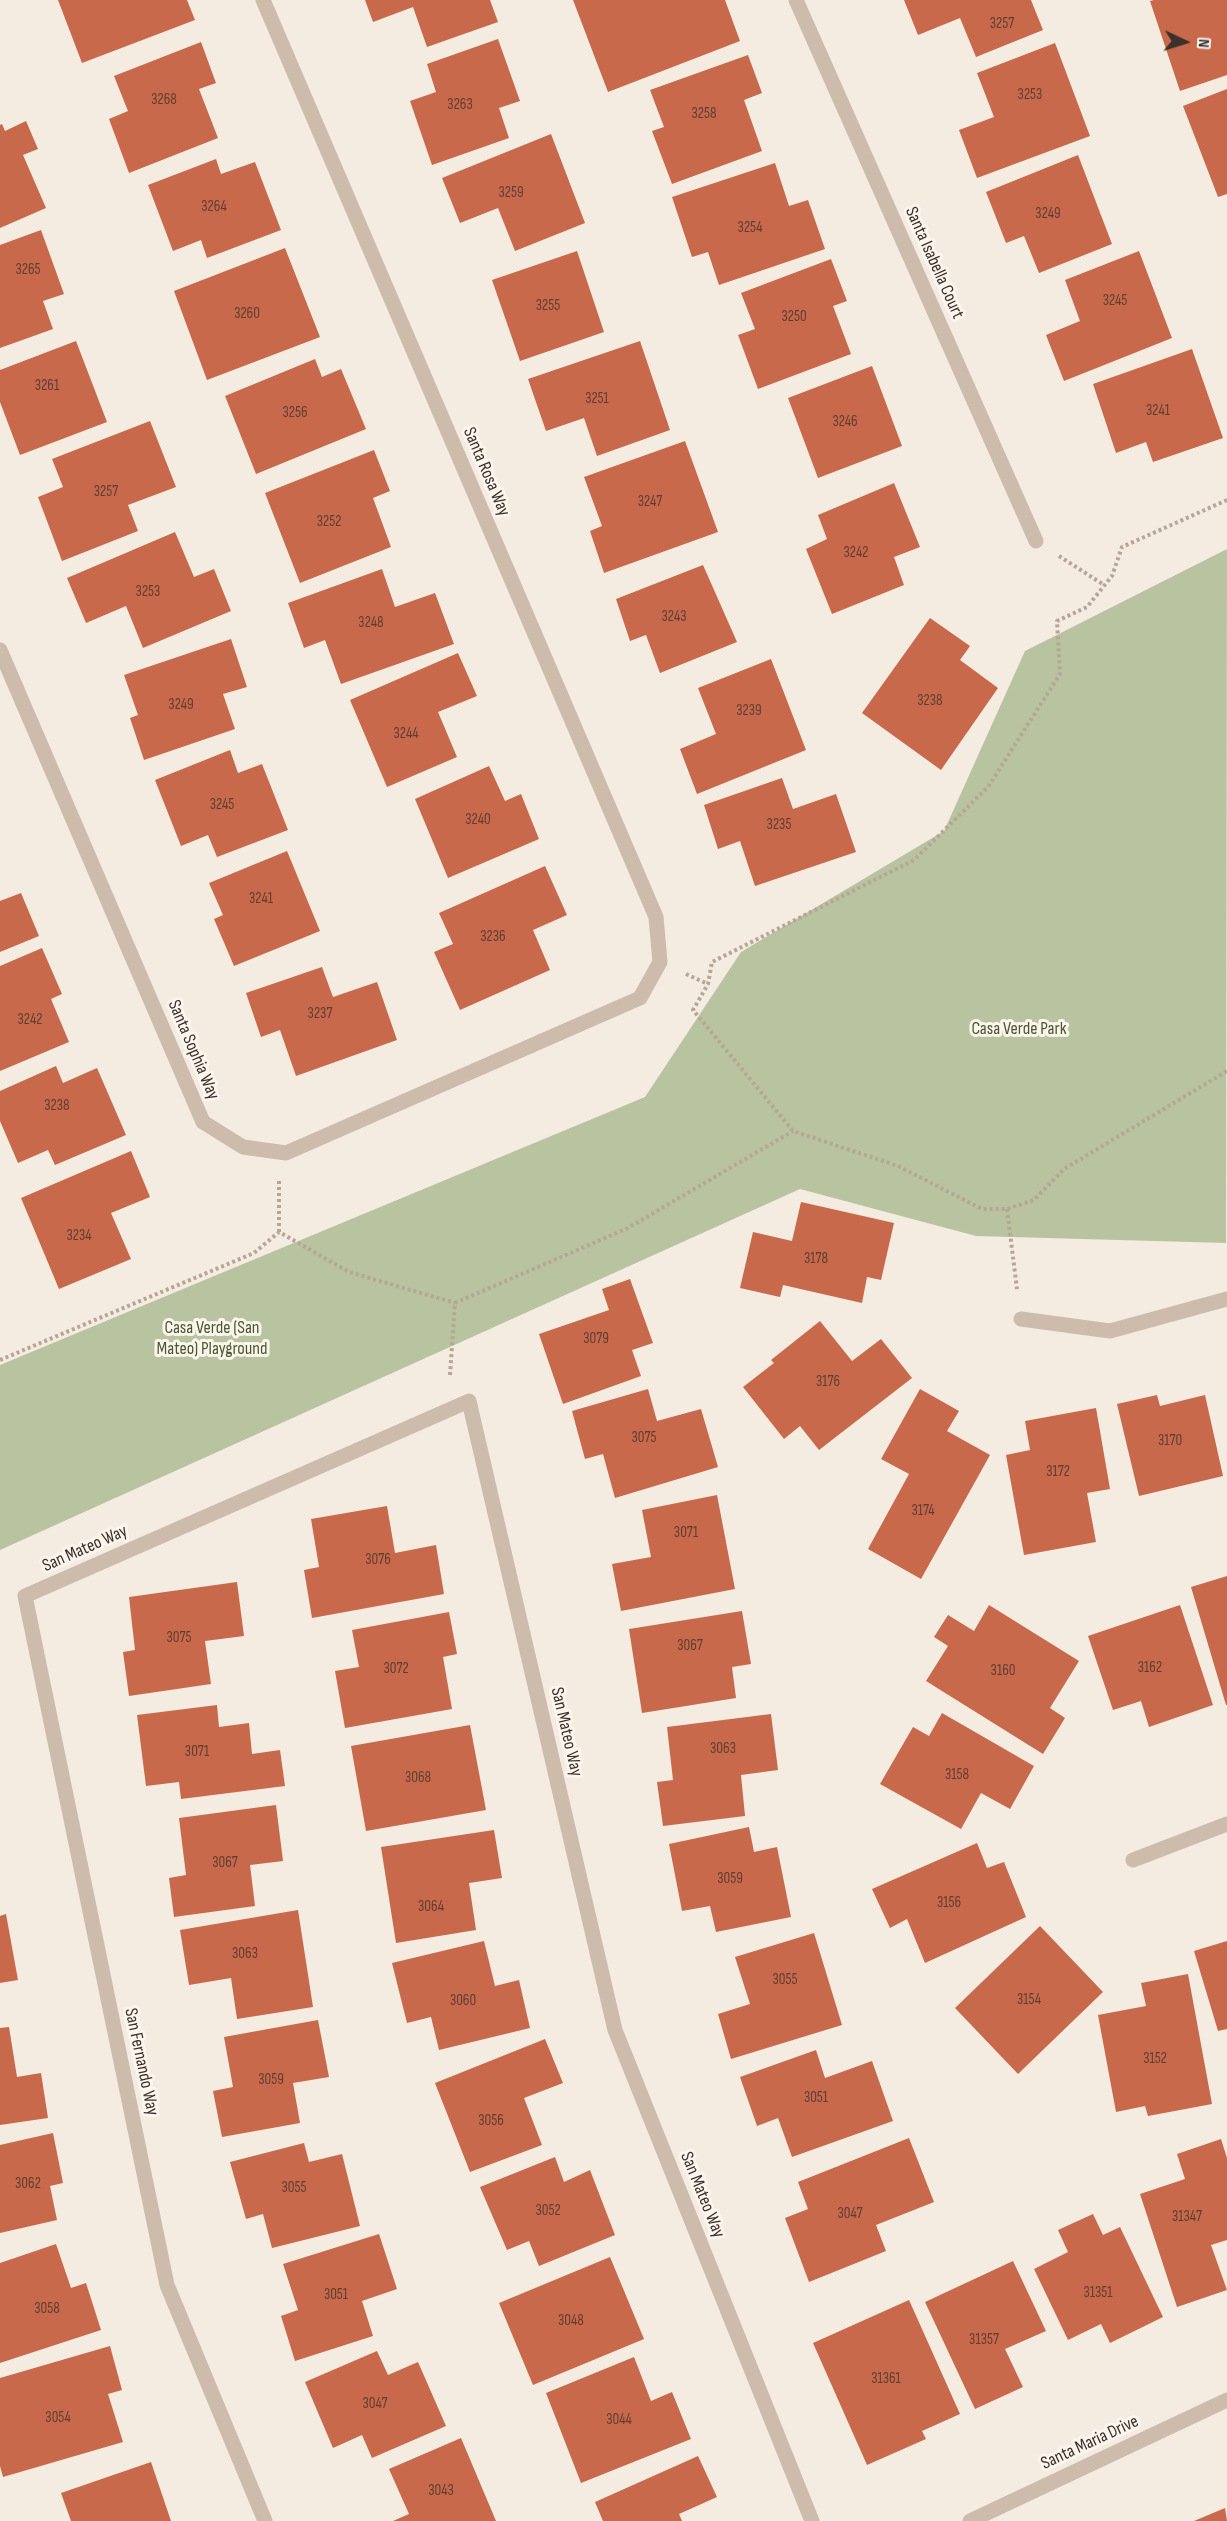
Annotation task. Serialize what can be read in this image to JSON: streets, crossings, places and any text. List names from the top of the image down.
{
  "streets": {
    "street": [
      "Santa Isabella Court",
      "Santa Rosa Way",
      "Santa Sophia Way",
      "San Mateo Way",
      "San Fernando Way",
      "Santa Maria Drive"
    ]
  },
  "crossings": [
    ["Santa Rosa Way", "Santa Sophia Way"],
    ["San Mateo Way", "San Fernando Way"]
  ],
  "parks": ["Casa Verde Park", "Casa Verde (San Mateo) Playground"],
  "house_numbers": [
    "3257",
    "3253",
    "3268",
    "3263",
    "3258",
    "3259",
    "3264",
    "3249",
    "3254",
    "3265",
    "3245",
    "3255",
    "3260",
    "3250",
    "3261",
    "3251",
    "3241",
    "3256",
    "3246",
    "3257",
    "3247",
    "3252",
    "3242",
    "3253",
    "3243",
    "3248",
    "3238",
    "3249",
    "3239",
    "3244",
    "3245",
    "3240",
    "3235",
    "3241",
    "3236",
    "3237",
    "3242",
    "3238",
    "3234",
    "3178",
    "3079",
    "3176",
    "3075",
    "3170",
    "3172",
    "3174",
    "3071",
    "3076",
    "3075",
    "3067",
    "3162",
    "3072",
    "3160",
    "3063",
    "3071",
    "3158",
    "3068",
    "3067",
    "3059",
    "3156",
    "3064",
    "3063",
    "3055",
    "3154",
    "3060",
    "3152",
    "3059",
    "3051",
    "3056",
    "3062",
    "3055",
    "3052",
    "3047",
    "31347",
    "31351",
    "3051",
    "3058",
    "3048",
    "31357",
    "31361",
    "3047",
    "3054",
    "3044",
    "3043"
  ],
  "north": "right"
}
